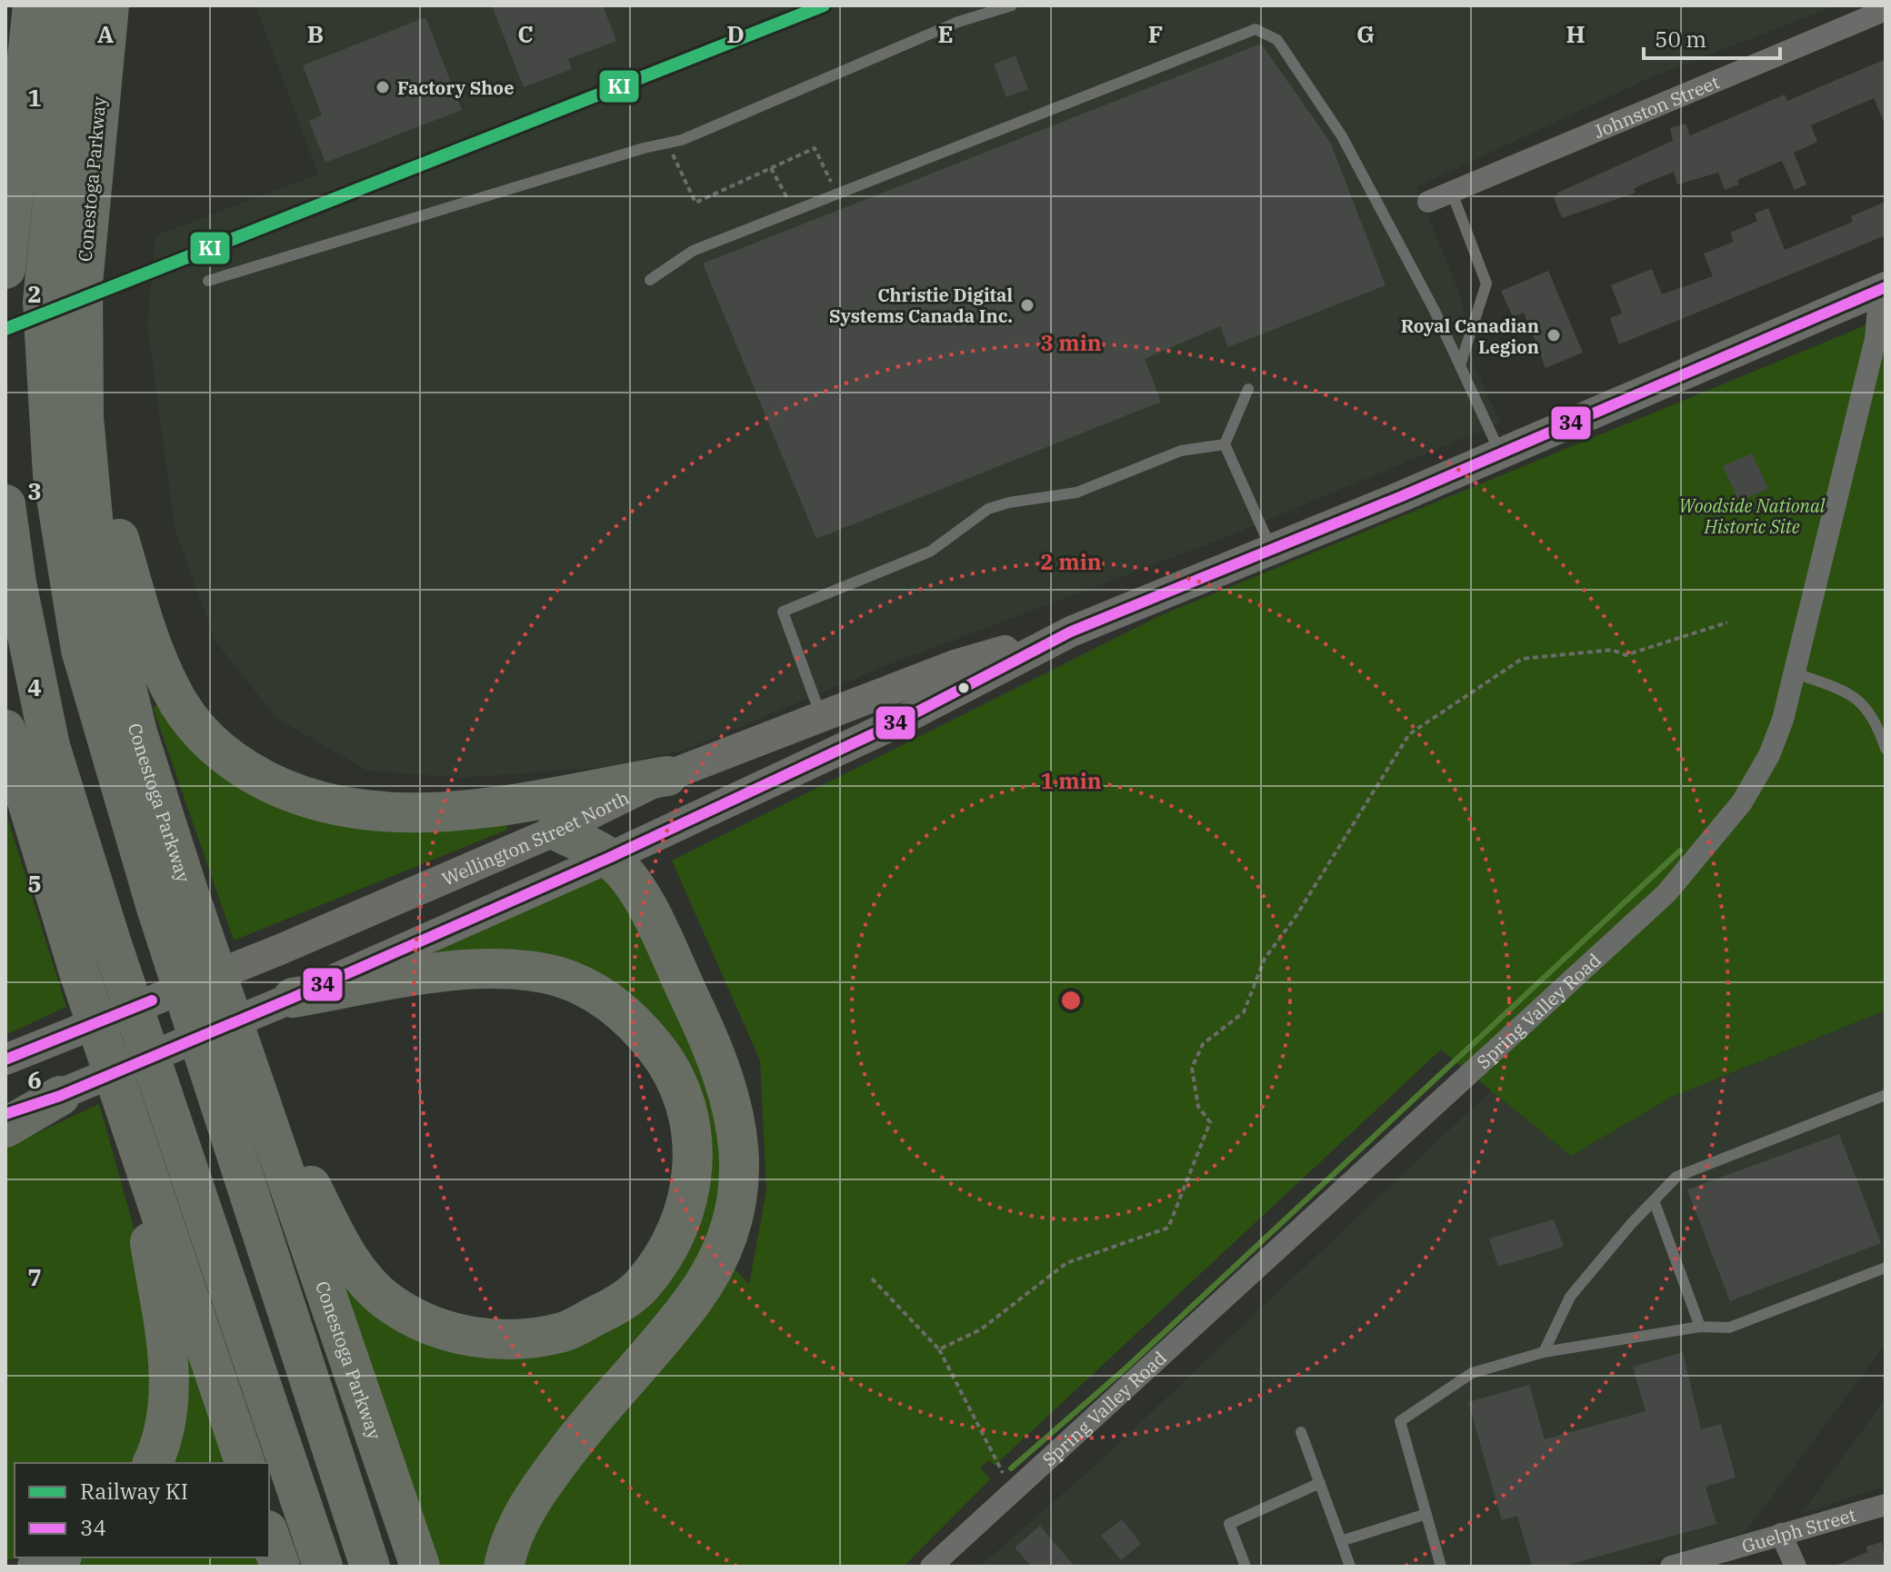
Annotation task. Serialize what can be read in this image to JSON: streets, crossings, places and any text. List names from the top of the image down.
{
  "streets": {
    "highway": ["Conestoga Parkway"],
    "street": [
      "Johnston Street",
      "Wellington Street North",
      "Spring Valley Road",
      "Guelph Street"
    ]
  },
  "crossings": [
    ["Wellington Street North", "Spring Valley Road"]
  ],
  "parks": ["Woodside National Historic Site"],
  "places": ["Factory Shoe", "Christie Digital Systems Canada Inc.", "Royal Canadian Legion"],
  "lines": ["rail line KI", "transit line 34"],
  "legend": ["Railway KI", "34"],
  "scale_bar": "50 m",
  "grid": {
    "columns": [
      "A",
      "B",
      "C",
      "D",
      "E",
      "F",
      "G",
      "H"
    ],
    "rows": [
      "1",
      "2",
      "3",
      "4",
      "5",
      "6",
      "7"
    ]
  },
  "rings": ["3 min", "2 min", "1 min"]
}
